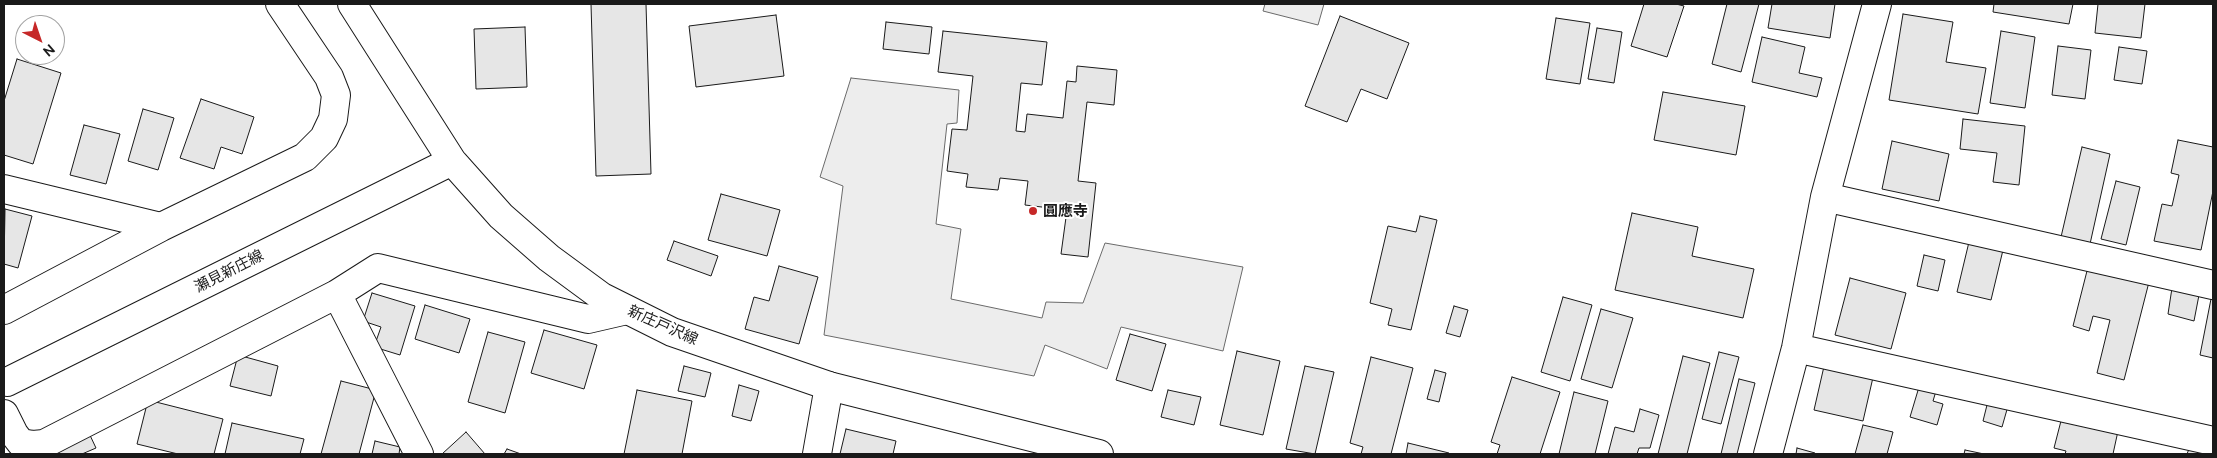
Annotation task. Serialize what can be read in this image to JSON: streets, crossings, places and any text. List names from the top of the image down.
{
  "streets": {
    "street": ["瀬見新庄線", "新庄戸沢線"]
  },
  "crossings": [
    ["瀬見新庄線", "新庄戸沢線"]
  ],
  "places": ["圓應寺"],
  "north": "bottom right"
}
